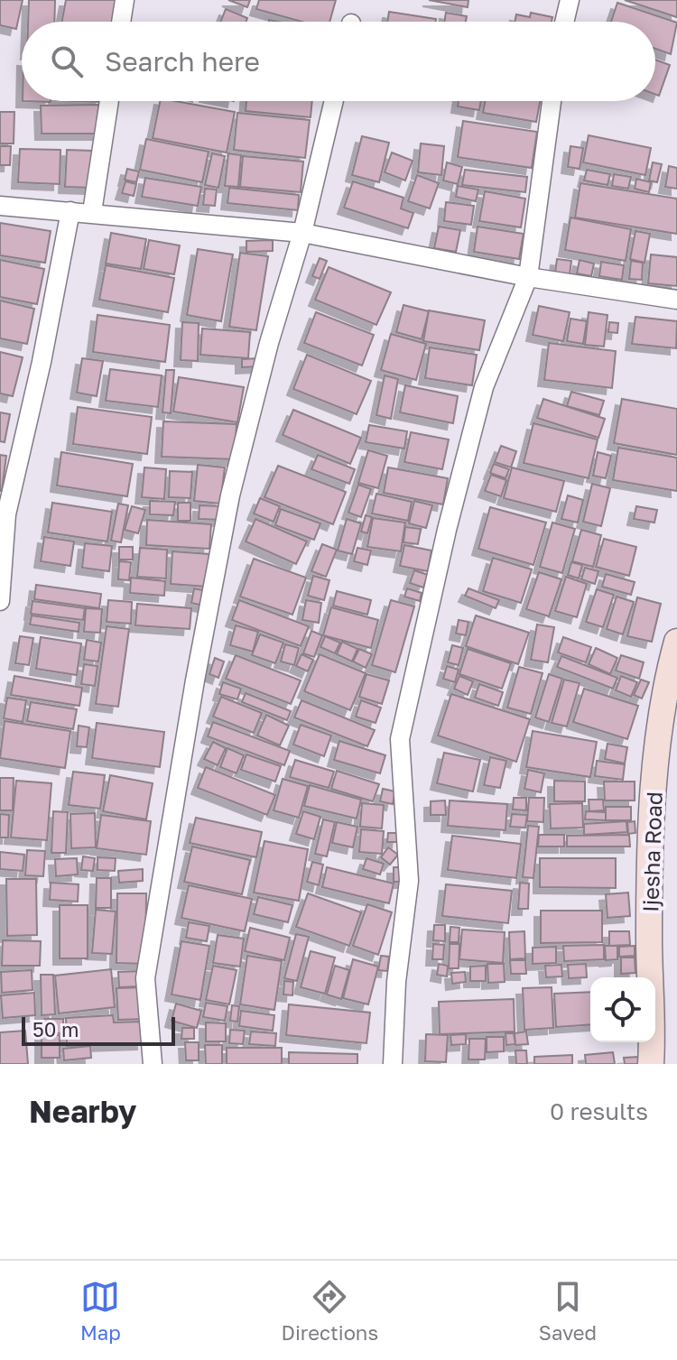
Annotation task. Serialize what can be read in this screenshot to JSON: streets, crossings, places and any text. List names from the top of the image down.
{
  "streets": {
    "main road": ["Ijesha Road"]
  },
  "scale_bar": "50 m",
  "page": {
    "search": "Search here",
    "scale": "50 m",
    "heading": ["Nearby", "0 results"],
    "nav": ["Map", "Directions", "Saved"]
  }
}
